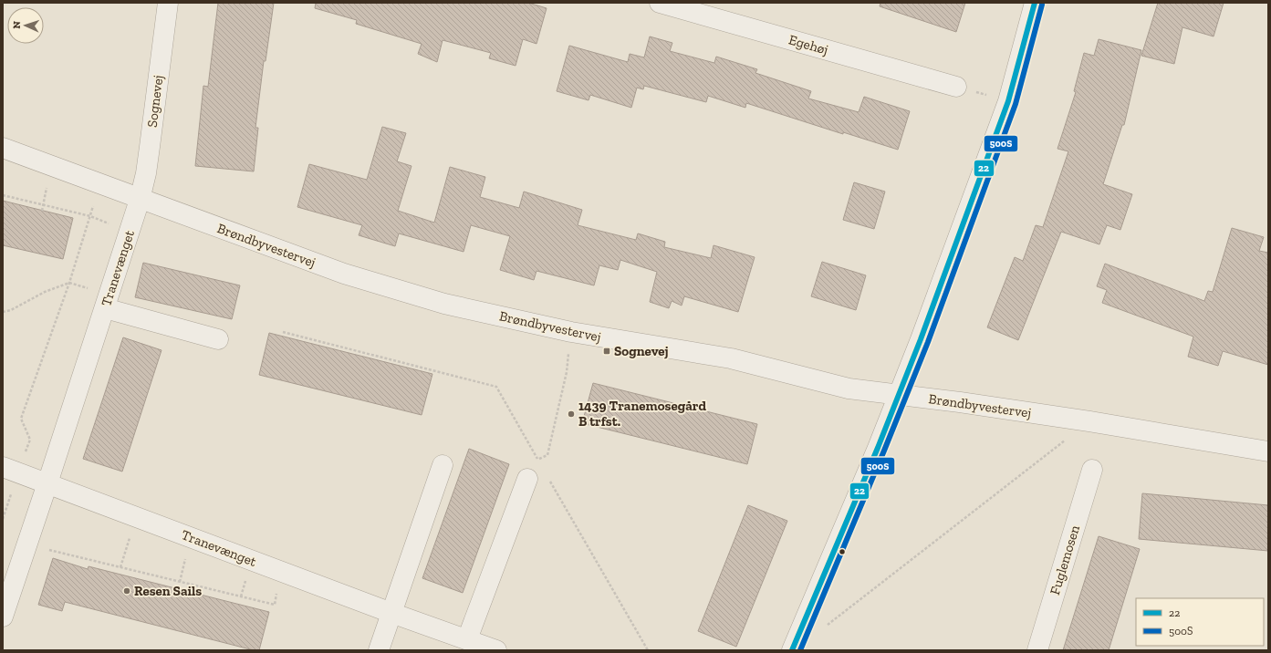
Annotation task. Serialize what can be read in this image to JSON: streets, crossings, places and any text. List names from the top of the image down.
{
  "streets": {
    "street": [
      "Egehøj",
      "Sognevej",
      "Brøndbyvestervej",
      "Tranevænget",
      "Fuglemosen"
    ]
  },
  "crossings": [
    ["Sognevej", "Brøndbyvestervej"],
    ["Sognevej", "Tranevænget"],
    ["Brøndbyvestervej", "Tranevænget"]
  ],
  "places": {
    "transit": ["Sognevej"],
    "other": ["1439 Tranemosegård B trfst.", "Resen Sails"]
  },
  "lines": ["transit line 22", "transit line 500S"],
  "legend": ["22", "500S"],
  "north": "left"
}
